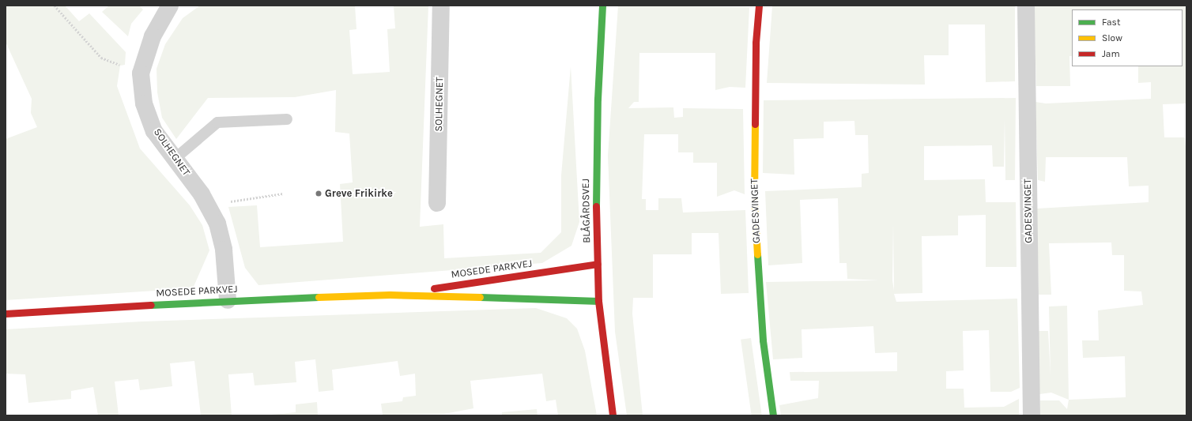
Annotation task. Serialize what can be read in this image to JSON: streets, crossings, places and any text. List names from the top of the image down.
{
  "streets": {
    "street": [
      "SOLHEGNET",
      "BLÅGÅRDSVEJ",
      "GADESVINGET",
      "MOSEDE PARKVEJ"
    ]
  },
  "crossings": [
    ["SOLHEGNET", "MOSEDE PARKVEJ"],
    ["BLÅGÅRDSVEJ", "MOSEDE PARKVEJ"]
  ],
  "places": ["Greve Frikirke"],
  "legend": ["Fast", "Slow", "Jam"]
}
